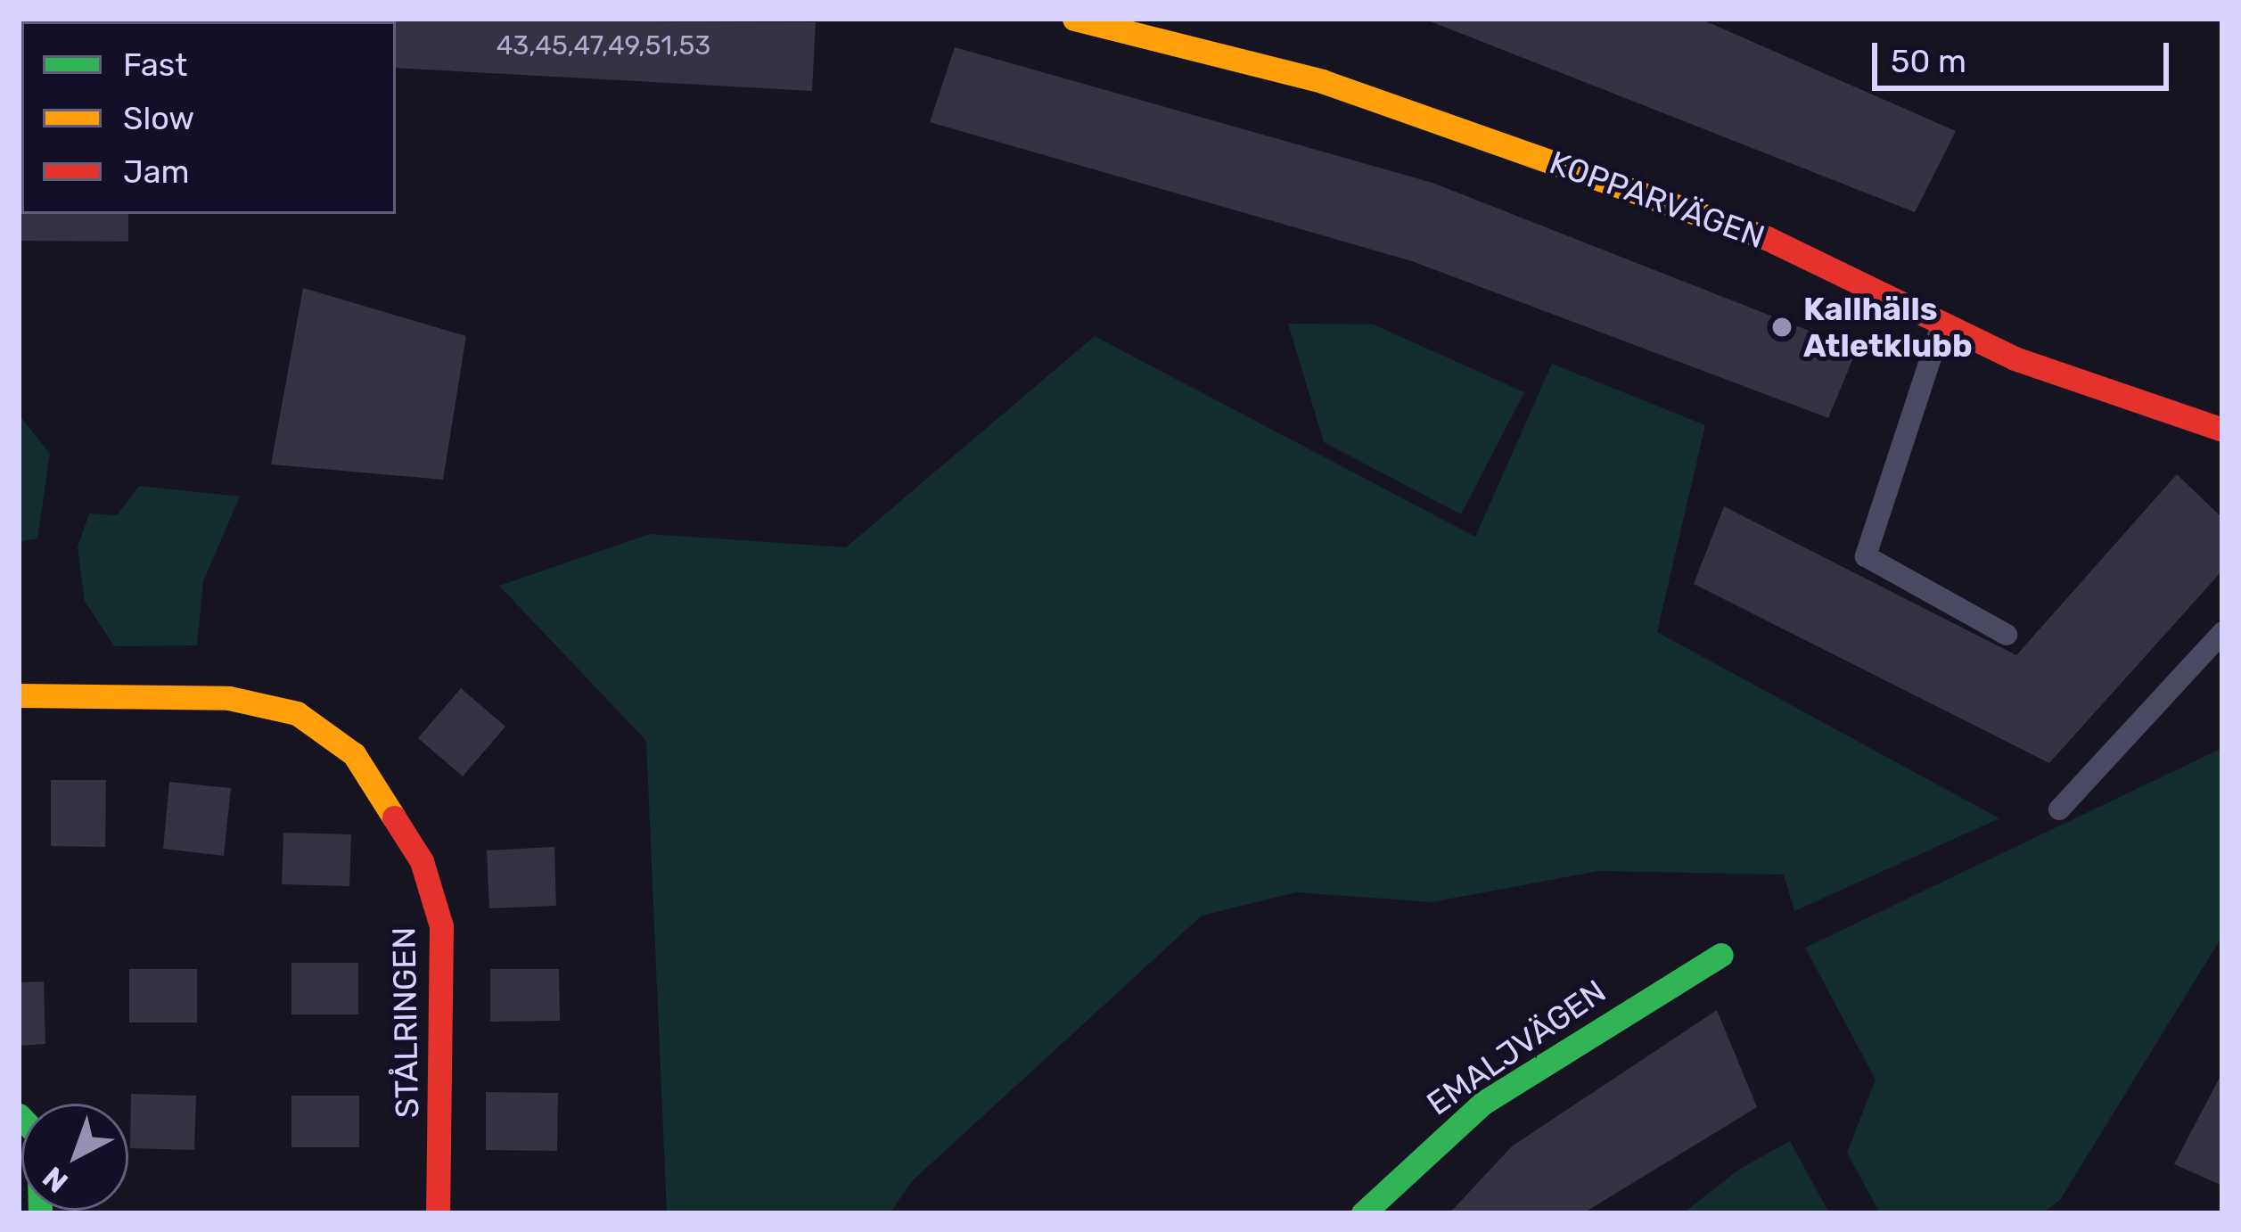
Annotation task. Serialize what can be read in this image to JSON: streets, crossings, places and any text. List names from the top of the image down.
{
  "streets": {
    "street": ["KOPPARVÄGEN", "STÅLRINGEN", "EMALJVÄGEN"]
  },
  "places": ["Kallhälls Atletklubb"],
  "house_numbers": ["43,45,47,49,51,53"],
  "legend": ["Fast", "Slow", "Jam"],
  "scale_bar": "50 m",
  "north": "bottom left"
}
